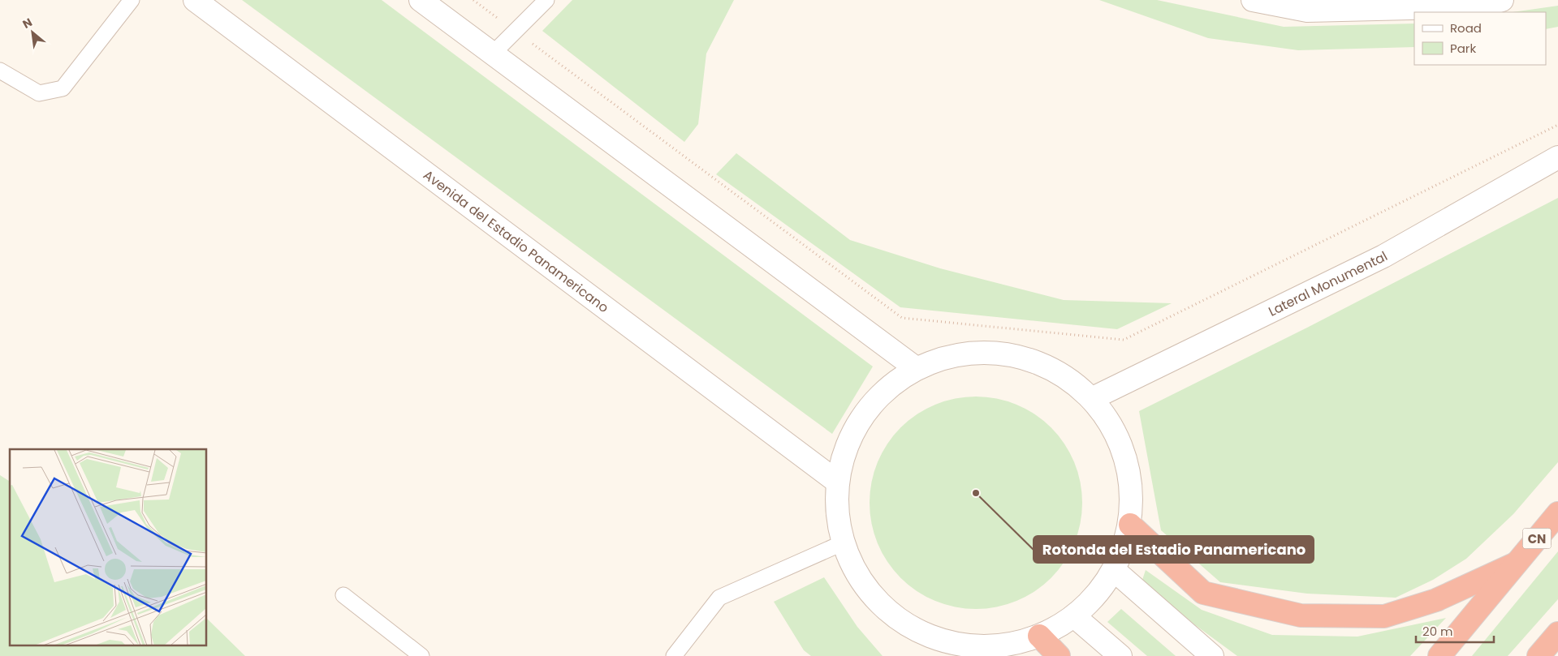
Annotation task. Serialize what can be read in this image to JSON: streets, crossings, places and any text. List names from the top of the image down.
{
  "streets": {
    "highway": ["CN"],
    "street": ["Avenida del Estadio Panamericano", "Lateral Monumental"]
  },
  "places": ["Rotonda del Estadio Panamericano"],
  "legend": ["Road", "Park"],
  "scale_bar": "20 m",
  "north": "top left"
}
